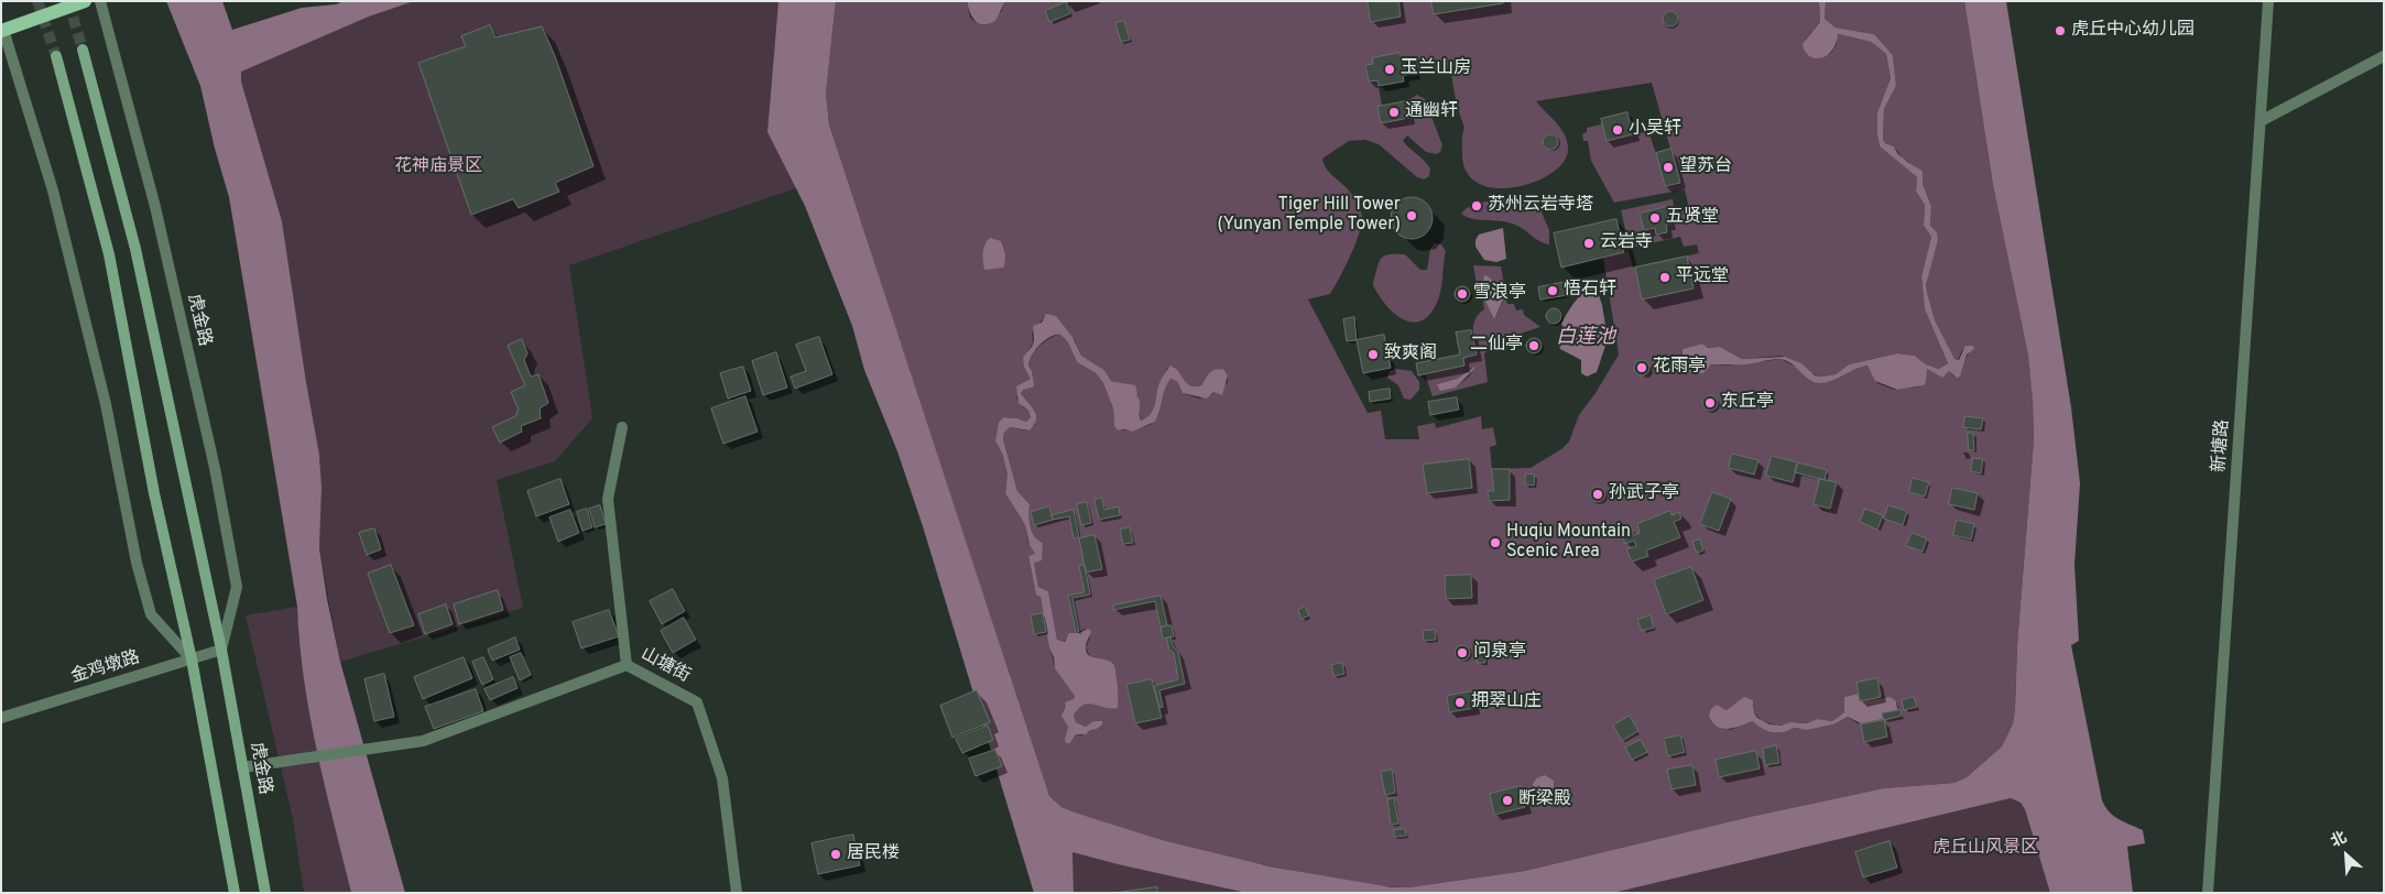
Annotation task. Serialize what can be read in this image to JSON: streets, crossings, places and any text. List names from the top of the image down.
{
  "streets": {
    "main road": ["虎金路"],
    "street": ["新塘路", "山塘街", "金鸡墩路"]
  },
  "crossings": [
    ["虎金路", "金鸡墩路"]
  ],
  "water": ["白莲池"],
  "parks": ["花神庙景区", "虎丘山风景区"],
  "places": [
    "虎丘中心幼儿园",
    "玉兰山房",
    "通幽轩",
    "小吴轩",
    "望苏台",
    "苏州云岩寺塔",
    "Tiger Hill Tower (Yunyan Temple Tower)",
    "五贤堂",
    "云岩寺",
    "平远堂",
    "悟石轩",
    "雪浪亭",
    "二仙亭",
    "致爽阁",
    "花雨亭",
    "东丘亭",
    "孙武子亭",
    "Huqiu Mountain Scenic Area",
    "问泉亭",
    "拥翠山庄",
    "断梁殿",
    "居民楼"
  ],
  "north": "top left"
}
